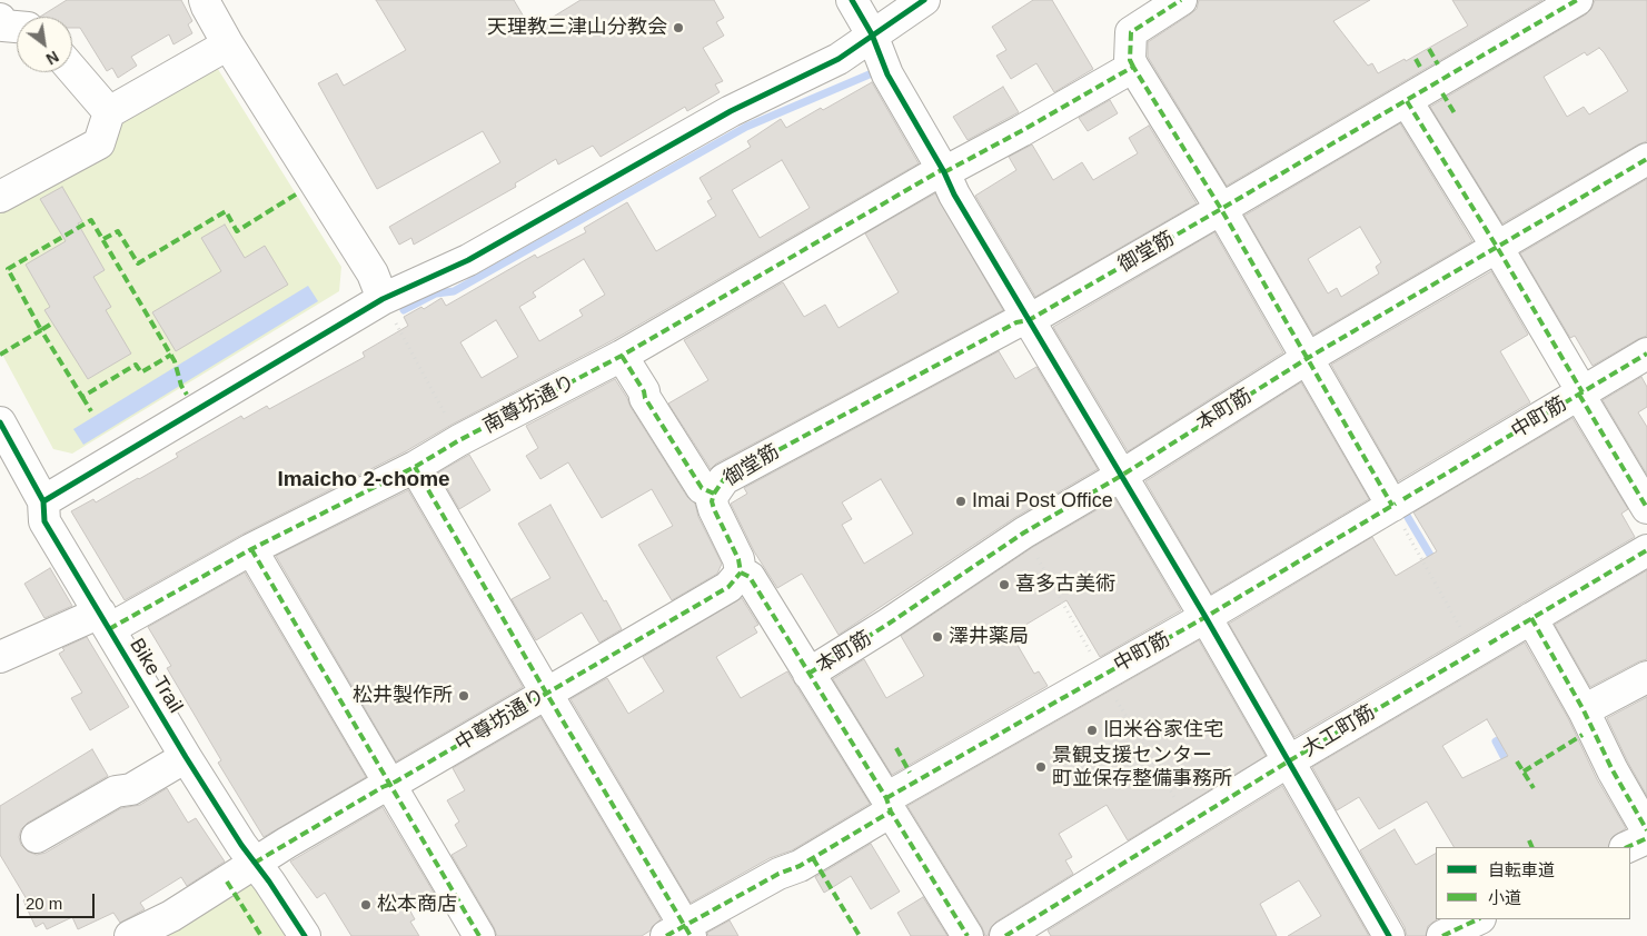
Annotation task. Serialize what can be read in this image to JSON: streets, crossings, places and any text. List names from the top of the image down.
{
  "streets": {
    "street": [
      "御堂筋",
      "南尊坊通り",
      "本町筋",
      "中町筋",
      "Bike Trail",
      "中尊坊通り",
      "大工町筋"
    ]
  },
  "crossings": [
    ["南尊坊通り", "Bike Trail"],
    ["Bike Trail", "中尊坊通り"]
  ],
  "districts": ["Imaicho 2-chome"],
  "places": [
    "天理教三津山分教会",
    "Imai Post Office",
    "喜多古美術",
    "澤井薬局",
    "松井製作所",
    "旧米谷家住宅",
    "景観支援センター 町並保存整備事務所",
    "松本商店"
  ],
  "legend": ["自転車道", "小道"],
  "scale_bar": "20 m",
  "north": "bottom right"
}
